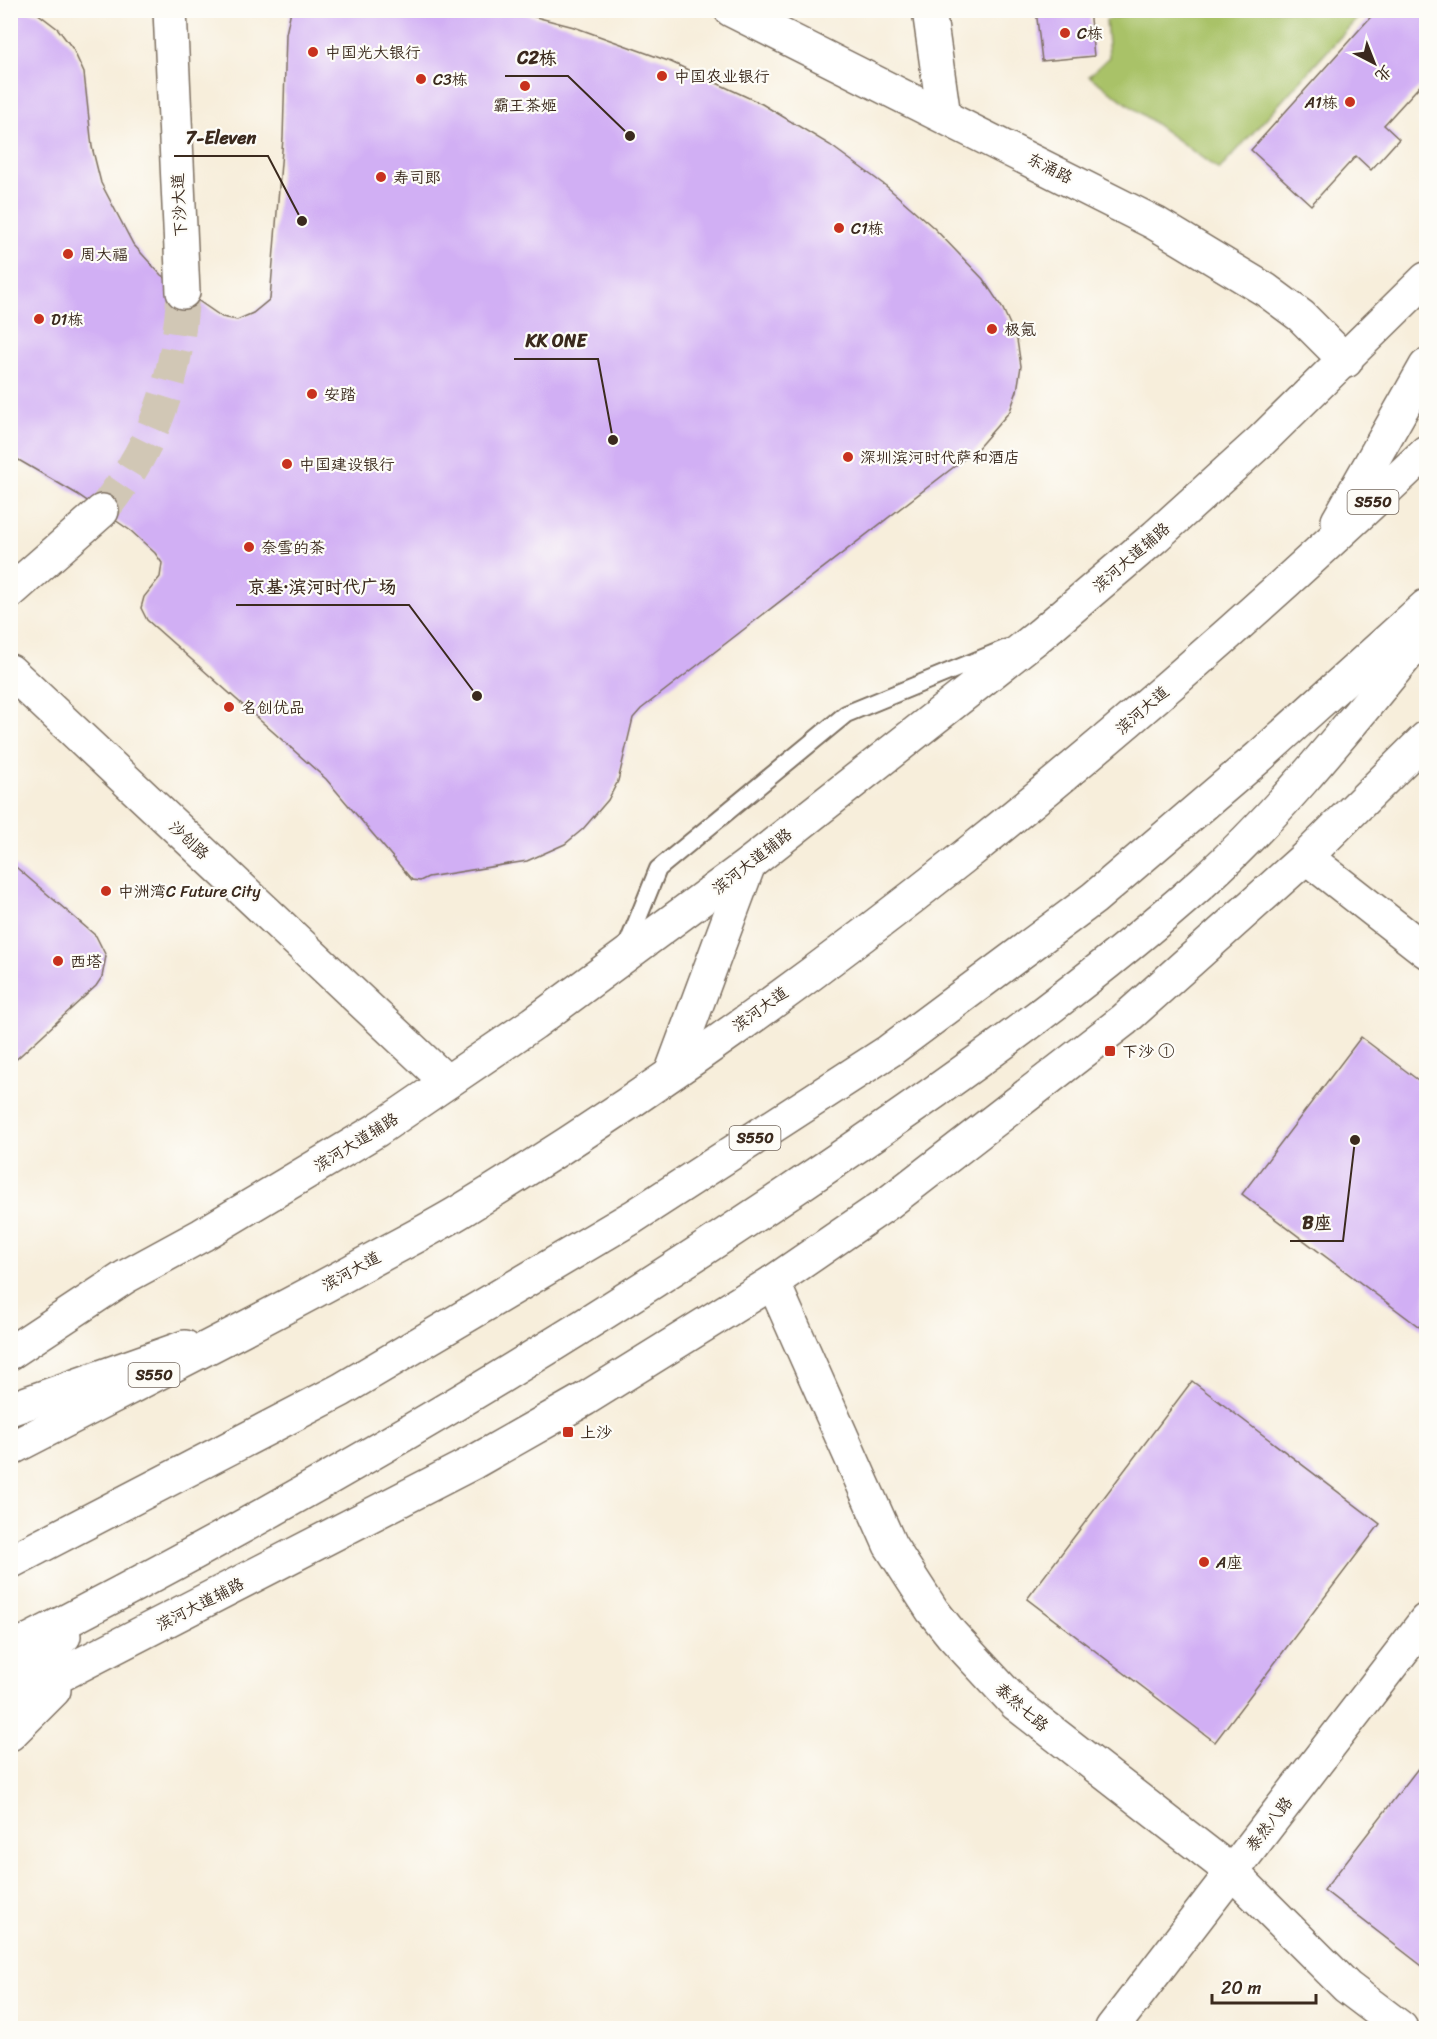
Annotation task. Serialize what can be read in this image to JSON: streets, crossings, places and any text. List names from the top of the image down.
{
  "streets": {
    "main road": [
      "东涌路",
      "下沙大道",
      "S550",
      "滨河大道辅路",
      "滨河大道",
      "沙创路",
      "泰然七路",
      "泰然八路"
    ]
  },
  "crossings": [
    ["东涌路", "滨河大道辅路"],
    ["滨河大道辅路", "沙创路"],
    ["滨河大道辅路", "泰然七路"],
    ["泰然七路", "泰然八路"]
  ],
  "places": {
    "other": [
      "C栋",
      "中国光大银行",
      "中国农业银行",
      "C3栋",
      "霸王茶姬",
      "A1栋",
      "C2栋",
      "寿司郎",
      "7-Eleven",
      "C1栋",
      "周大福",
      "D1栋",
      "极氪",
      "安踏",
      "KK ONE",
      "深圳滨河时代萨和酒店",
      "中国建设银行",
      "奈雪的茶",
      "京基·滨河时代广场",
      "名创优品",
      "中洲湾C Future City",
      "西塔",
      "B座",
      "A座"
    ],
    "transit": ["下沙 ①", "上沙"]
  },
  "scale_bar": "20 m",
  "north": "bottom right"
}
